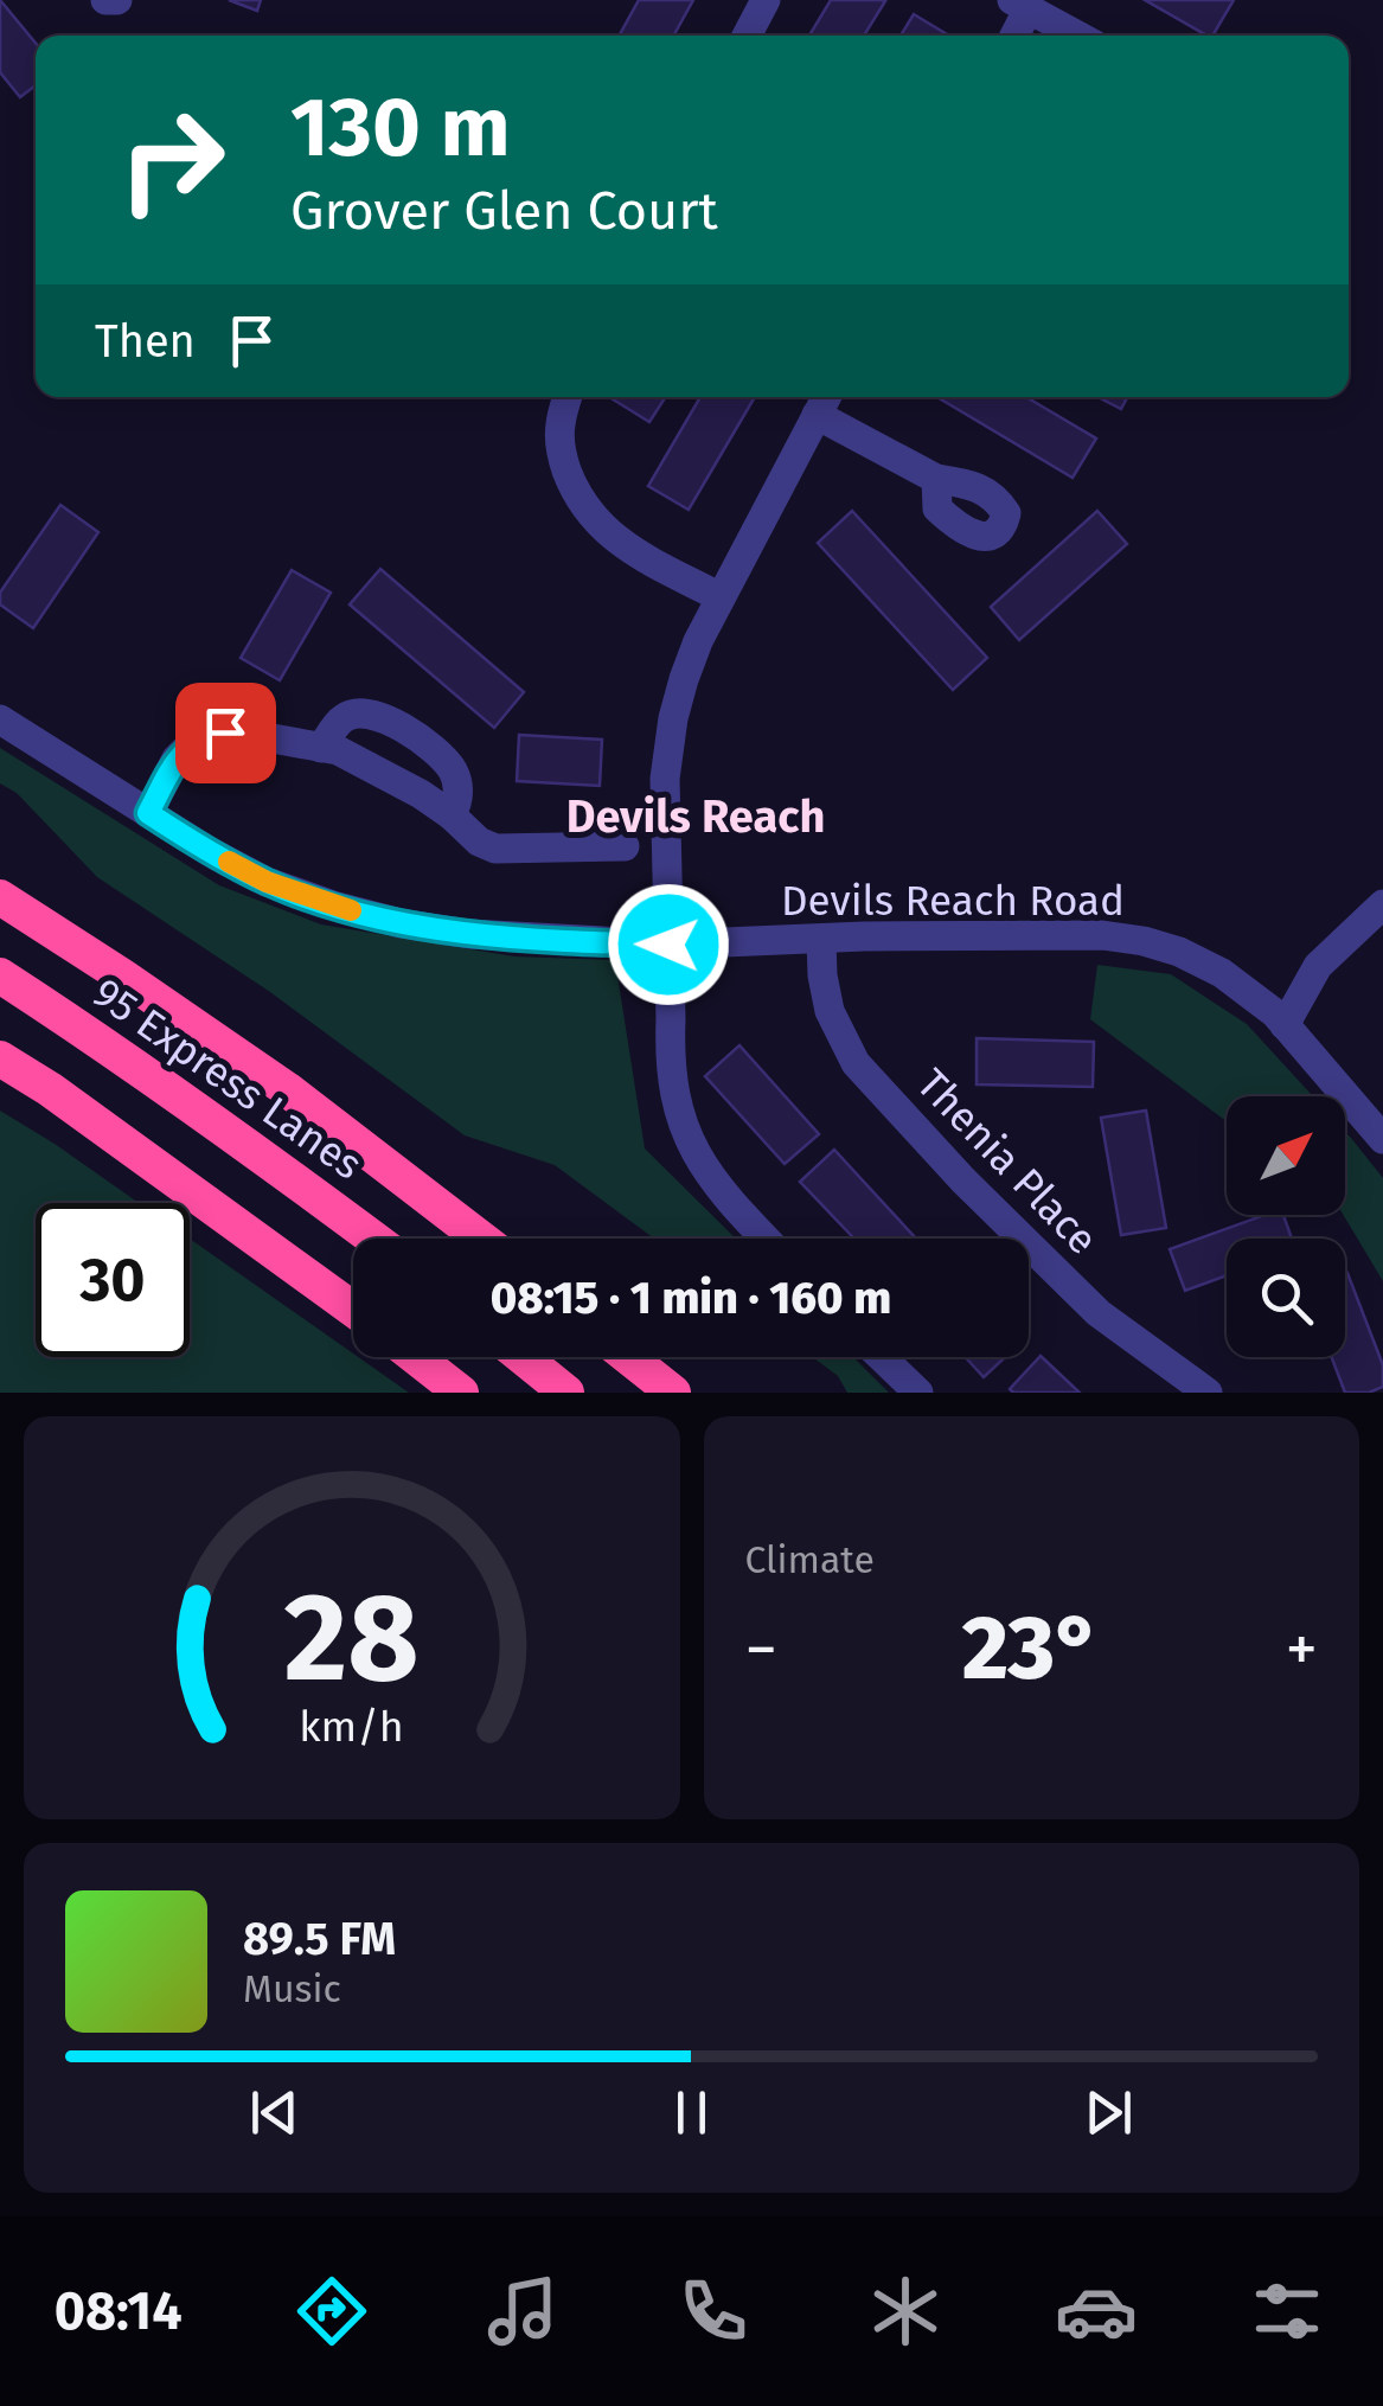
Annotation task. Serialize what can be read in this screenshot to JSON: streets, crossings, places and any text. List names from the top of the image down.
{
  "streets": {
    "highway": ["95 Express Lanes"],
    "street": ["Devils Reach Road", "Thenia Place"]
  },
  "crossings": [
    ["Devils Reach Road", "Thenia Place"]
  ],
  "districts": ["Devils Reach"],
  "north": "top right",
  "page": {
    "turn": ["130 m", "Grover Glen Court"],
    "then": "Then",
    "limit": "30",
    "trip": "08:15 · 1 min · 160 m",
    "tile": "Climate",
    "heat": ["−", "23°", "+"],
    "song": ["89.5 FM", "Music"],
    "tabs": "08:14",
    "gauge": ["28", "km/h"]
  }
}
